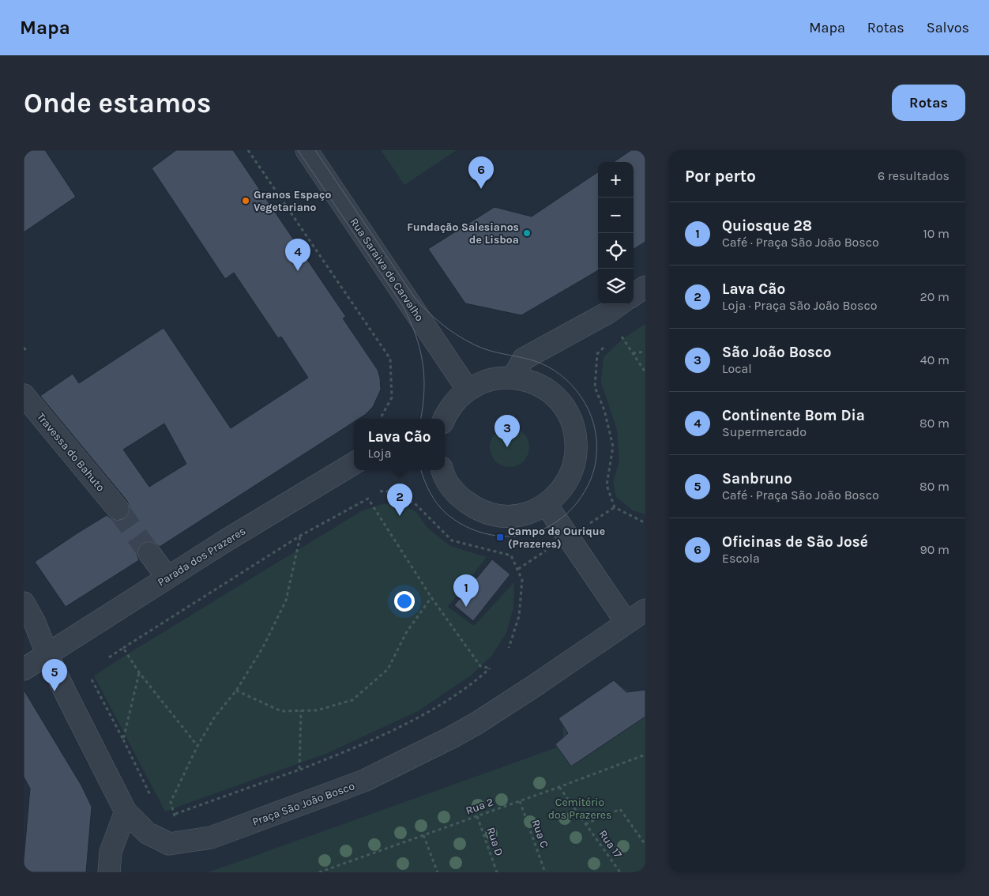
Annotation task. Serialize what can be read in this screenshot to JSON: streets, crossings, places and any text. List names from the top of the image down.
{
  "streets": {
    "street": [
      "Rua Saraiva de Carvalho",
      "Travessa do Bahuto",
      "Parada dos Prazeres",
      "Praça São João Bosco"
    ],
    "path": [
      "Rua 2",
      "Rua C",
      "Rua D",
      "Rua 17"
    ]
  },
  "crossings": [
    ["Parada dos Prazeres", "Praça São João Bosco"],
    ["Rua 2", "Rua C"],
    ["Rua 2", "Rua D"],
    ["Rua 2", "Rua 17"]
  ],
  "parks": ["Cemitério dos Prazeres"],
  "places": {
    "other": ["Granos Espaço Vegetariano", "Fundação Salesianos de Lisboa"],
    "transit": ["Campo de Ourique (Prazeres)"]
  },
  "page": {
    "header": "Mapa",
    "nav": ["Mapa", "Rotas", "Salvos"],
    "buttons": "Rotas",
    "title": "Onde estamos",
    "heading": ["Por perto", "6 resultados"],
    "pins": [
      "6",
      "4",
      "3",
      "2",
      "1",
      "5"
    ],
    "map_buttons": ["+", "−"],
    "list": [
      {
        "mark": "1",
        "name": "Quiosque 28",
        "note": "Café · Praça São João Bosco",
        "value": "10 m"
      },
      {
        "mark": "2",
        "name": "Lava Cão",
        "note": "Loja · Praça São João Bosco",
        "value": "20 m"
      },
      {
        "mark": "3",
        "name": "São João Bosco",
        "note": "Local",
        "value": "40 m"
      },
      {
        "mark": "4",
        "name": "Continente Bom Dia",
        "note": "Supermercado",
        "value": "80 m"
      },
      {
        "mark": "5",
        "name": "Sanbruno",
        "note": "Café · Praça São João Bosco",
        "value": "80 m"
      },
      {
        "mark": "6",
        "name": "Oficinas de São José",
        "note": "Escola",
        "value": "90 m"
      }
    ],
    "popup": ["Lava Cão", "Loja"]
  }
}
